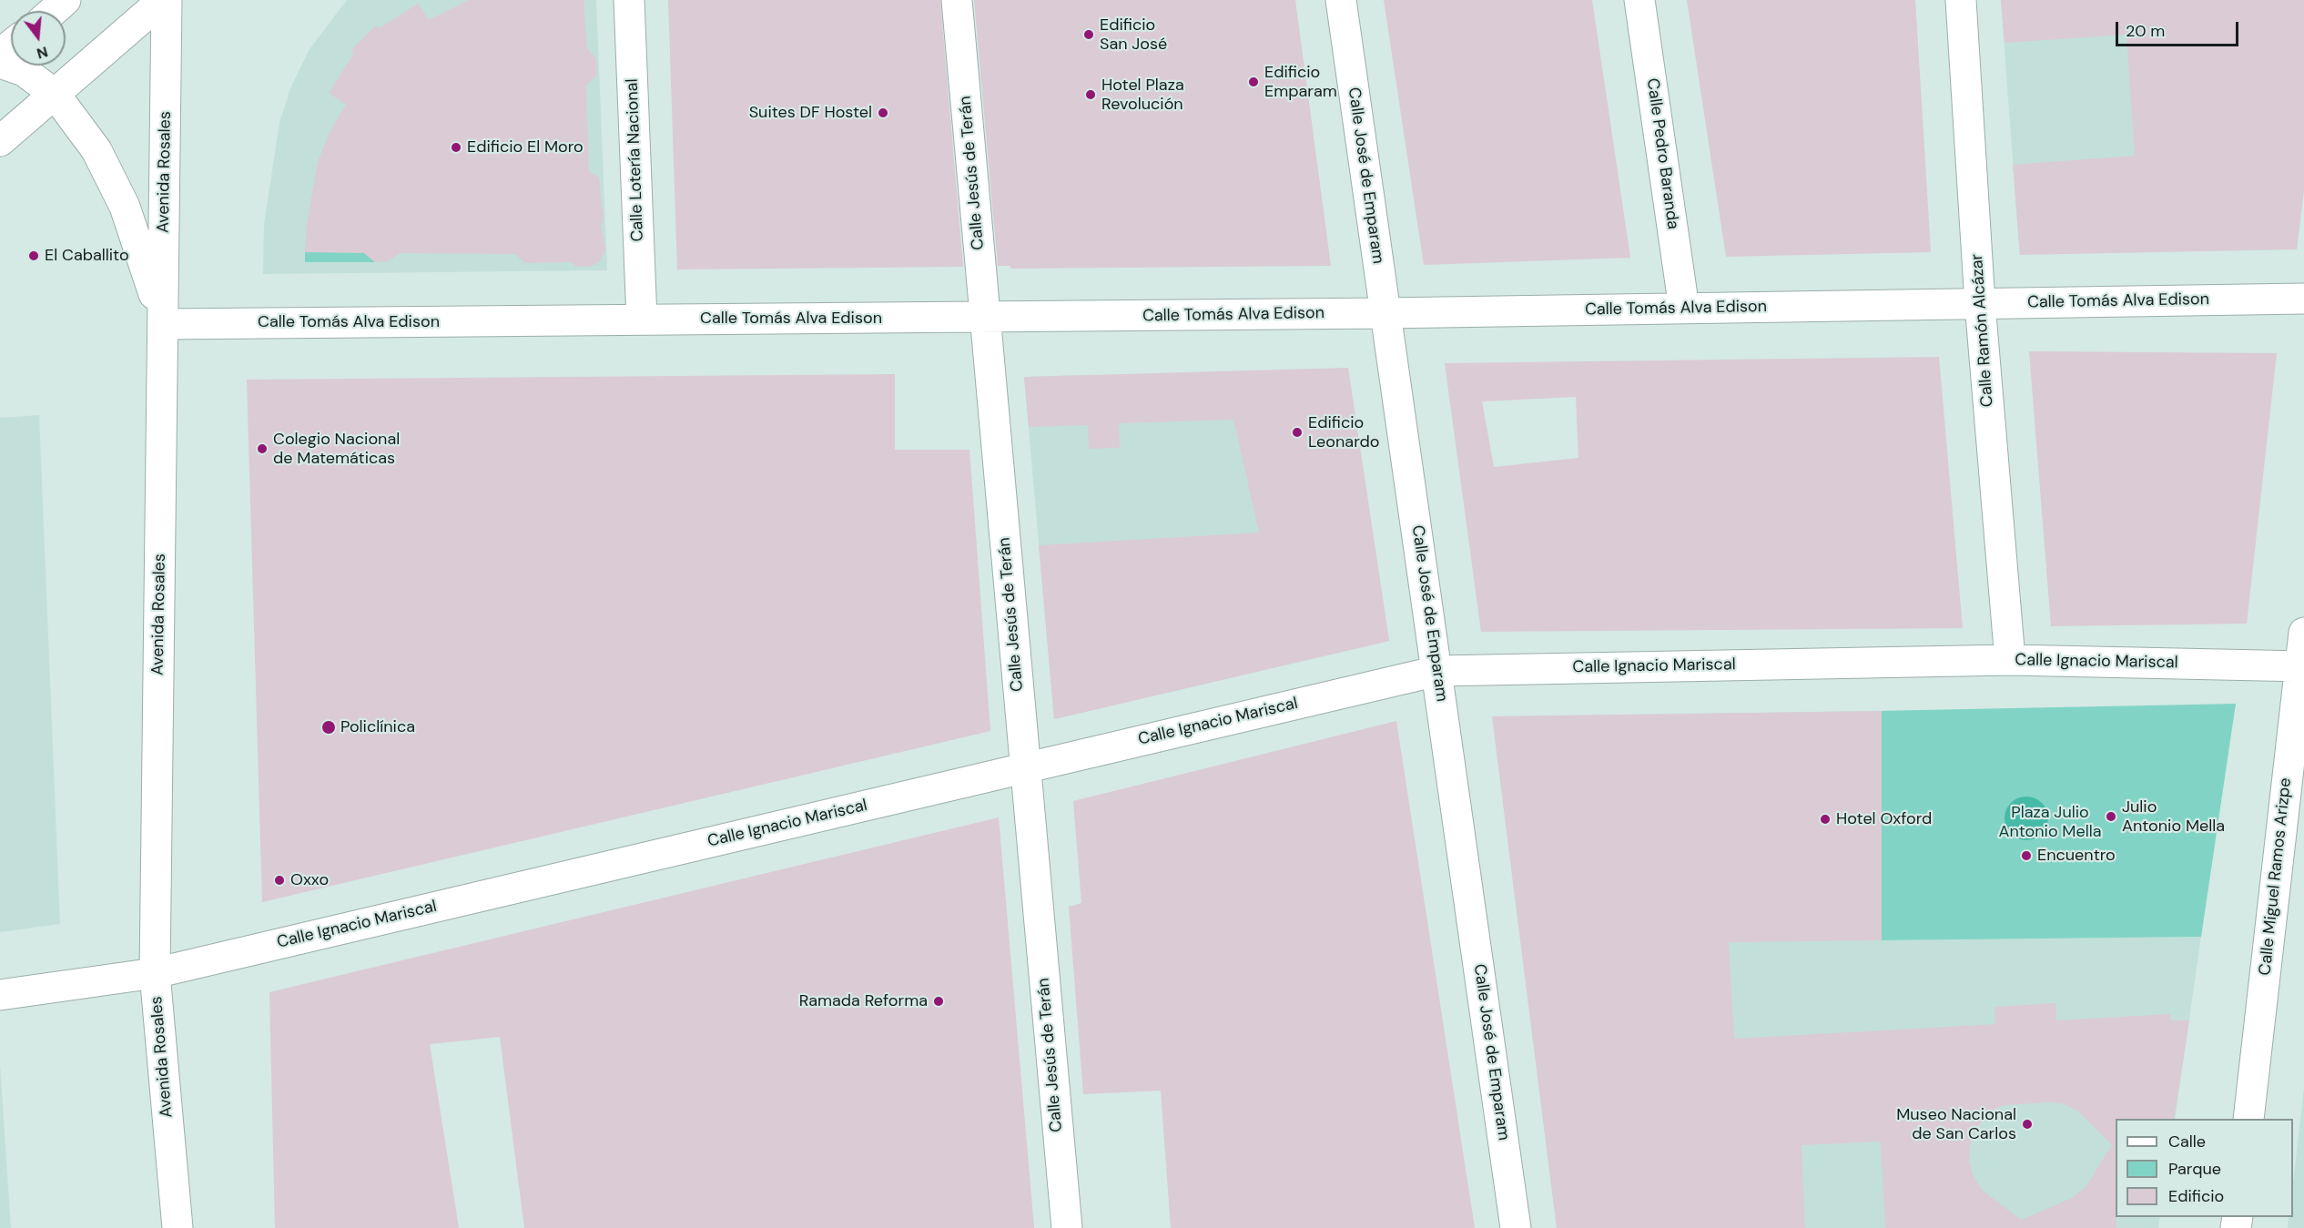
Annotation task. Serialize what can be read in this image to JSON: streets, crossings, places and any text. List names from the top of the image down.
{
  "streets": {
    "street": [
      "Calle Pedro Baranda",
      "Calle Lotería Nacional",
      "Avenida Rosales",
      "Calle Jesús de Terán",
      "Calle José de Emparam",
      "Calle Tomás Alva Edison",
      "Calle Ramón Alcázar",
      "Calle Ignacio Mariscal",
      "Calle Miguel Ramos Arizpe"
    ]
  },
  "crossings": [
    ["Calle Pedro Baranda", "Calle Tomás Alva Edison"],
    ["Calle Lotería Nacional", "Calle Tomás Alva Edison"],
    ["Avenida Rosales", "Calle Tomás Alva Edison"],
    ["Avenida Rosales", "Calle Ignacio Mariscal"],
    ["Calle Jesús de Terán", "Calle Tomás Alva Edison"],
    ["Calle Jesús de Terán", "Calle Ignacio Mariscal"],
    ["Calle José de Emparam", "Calle Tomás Alva Edison"],
    ["Calle José de Emparam", "Calle Ignacio Mariscal"],
    ["Calle Tomás Alva Edison", "Calle Ramón Alcázar"],
    ["Calle Ramón Alcázar", "Calle Ignacio Mariscal"],
    ["Calle Ignacio Mariscal", "Calle Miguel Ramos Arizpe"]
  ],
  "parks": ["Plaza Julio Antonio Mella"],
  "places": [
    "Edificio San José",
    "Edificio Emparam",
    "Hotel Plaza Revolución",
    "Suites DF Hostel",
    "Edificio El Moro",
    "El Caballito",
    "Edificio Leonardo",
    "Colegio Nacional de Matemáticas",
    "Policlínica",
    "Julio Antonio Mella",
    "Hotel Oxford",
    "Encuentro",
    "Oxxo",
    "Ramada Reforma",
    "Museo Nacional de San Carlos"
  ],
  "legend": ["Calle", "Parque", "Edificio"],
  "scale_bar": "20 m",
  "north": "bottom"
}
